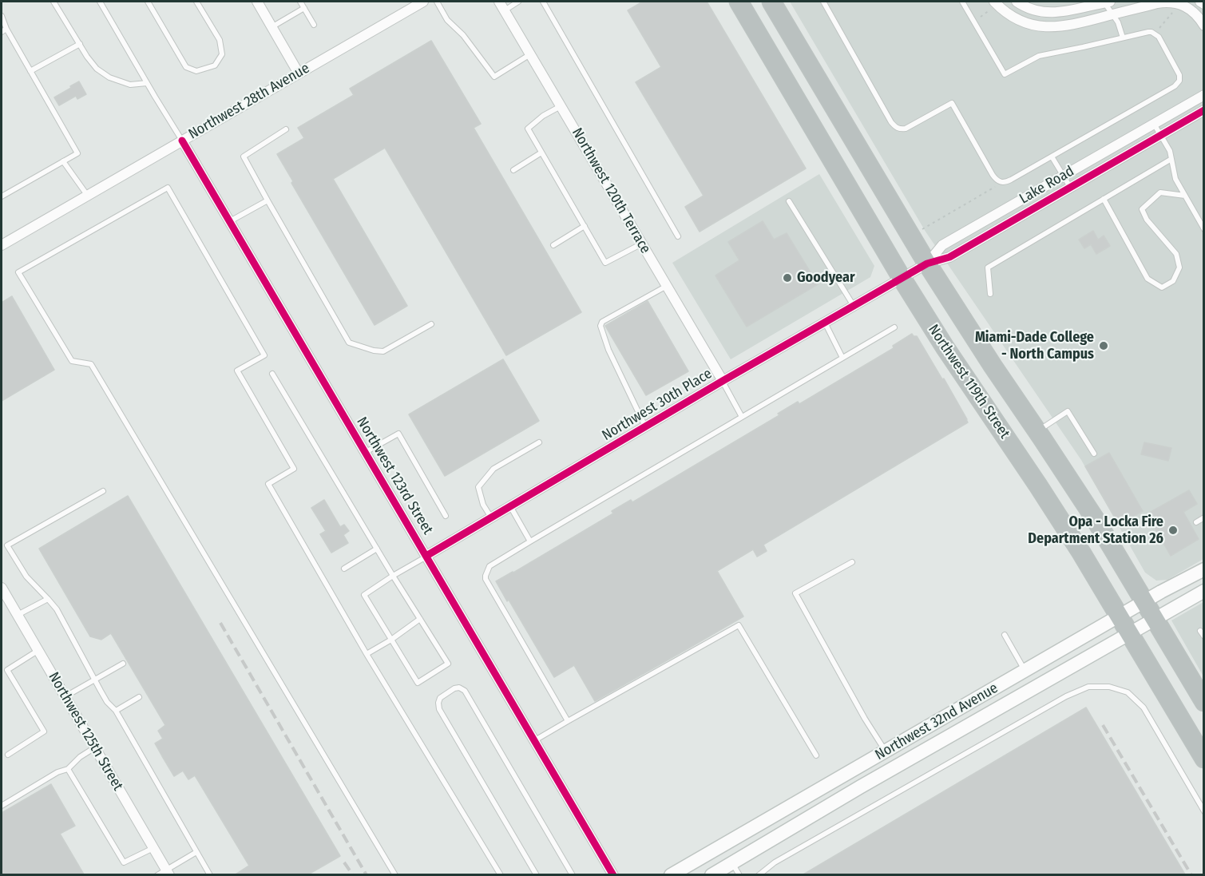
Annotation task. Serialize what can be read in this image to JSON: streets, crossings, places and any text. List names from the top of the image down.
{
  "streets": {
    "highway": ["Northwest 119th Street"],
    "main road": ["Northwest 32nd Avenue"],
    "street": [
      "Northwest 28th Avenue",
      "Lake Road",
      "Northwest 120th Terrace",
      "Northwest 30th Place",
      "Northwest 123rd Street",
      "Northwest 125th Street"
    ]
  },
  "crossings": [
    ["Northwest 28th Avenue", "Northwest 123rd Street"],
    ["Lake Road", "Northwest 119th Street"],
    ["Lake Road", "Northwest 30th Place"],
    ["Northwest 120th Terrace", "Northwest 30th Place"],
    ["Northwest 119th Street", "Northwest 30th Place"],
    ["Northwest 119th Street", "Northwest 32nd Avenue"],
    ["Northwest 30th Place", "Northwest 123rd Street"]
  ],
  "places": ["Goodyear", "Miami-Dade College - North Campus", "Opa - Locka Fire Department Station 26"]
}
